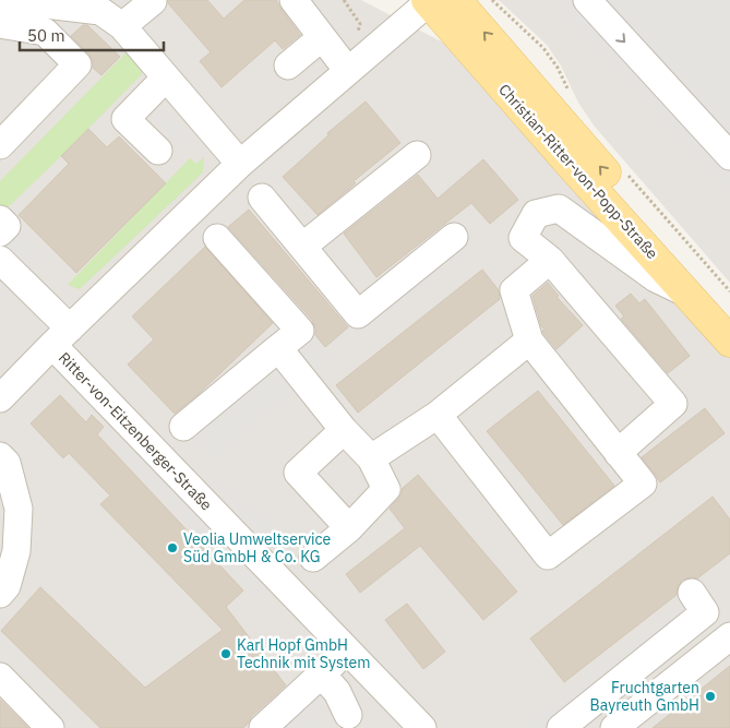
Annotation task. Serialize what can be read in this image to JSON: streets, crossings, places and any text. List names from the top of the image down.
{
  "streets": {
    "main road": ["Christian-Ritter-von-Popp-Straße"],
    "street": ["Ritter-von-Eitzenberger-Straße"]
  },
  "places": ["Veolia Umweltservice Süd GmbH & Co. KG", "Karl Hopf GmbH Technik mit System", "Fruchtgarten Bayreuth GmbH"],
  "scale_bar": "50 m"
}
